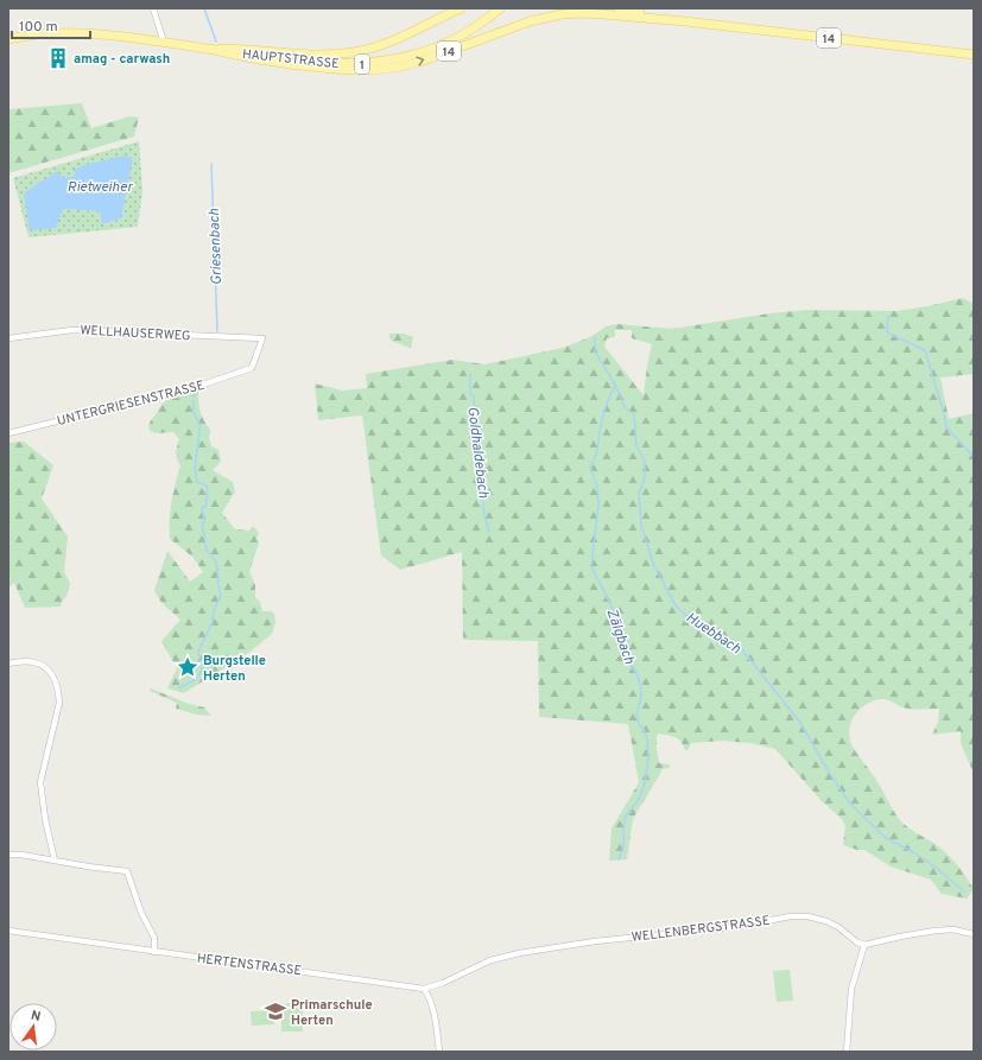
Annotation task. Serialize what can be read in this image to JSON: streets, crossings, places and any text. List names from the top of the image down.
{
  "streets": {
    "main road": ["14", "HAUPTSTRASSE", "1"],
    "street": [
      "WELLHAUSERWEG",
      "UNTERGRIESENSTRASSE",
      "WELLENBERGSTRASSE",
      "HERTENSTRASSE"
    ]
  },
  "crossings": [
    ["14", "HAUPTSTRASSE"],
    ["14", "1"],
    ["HAUPTSTRASSE", "1"],
    ["WELLHAUSERWEG", "UNTERGRIESENSTRASSE"],
    ["WELLENBERGSTRASSE", "HERTENSTRASSE"]
  ],
  "water": [
    "Rietweiher",
    "Griesenbach",
    "Goldhaldebach",
    "Huebbach",
    "Zälgbach"
  ],
  "places": {
    "building": ["amag - carwash"],
    "place": ["Burgstelle Herten"],
    "school or university": ["Primarschule Herten"]
  },
  "scale_bar": "100 m",
  "north": "top"
}
